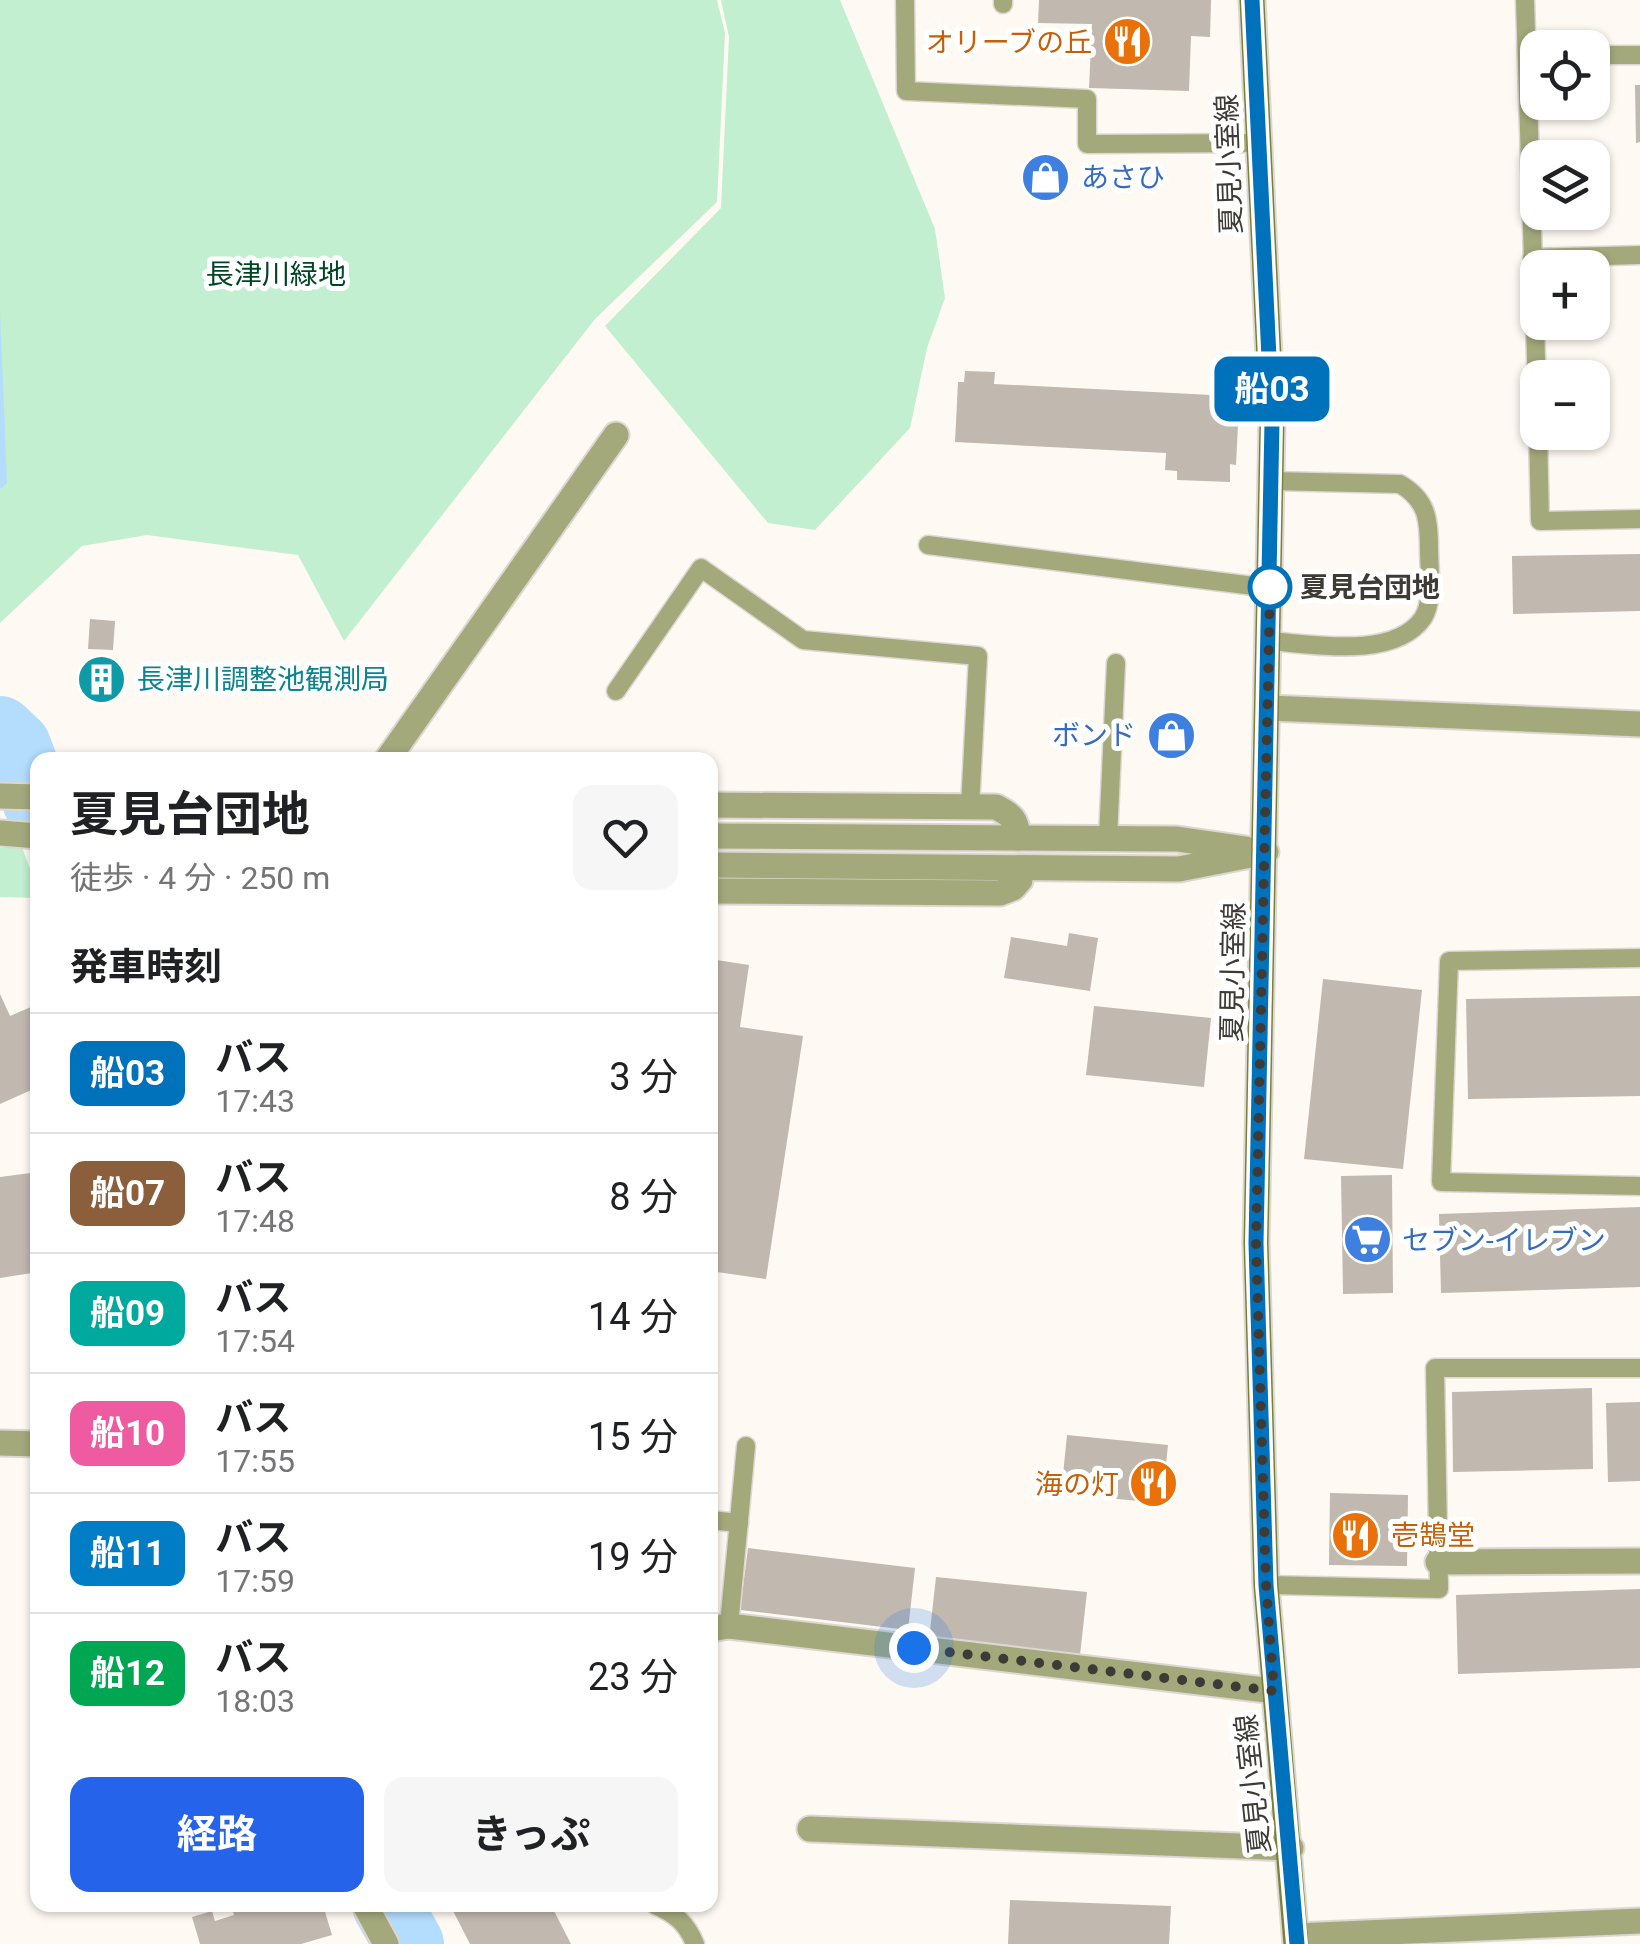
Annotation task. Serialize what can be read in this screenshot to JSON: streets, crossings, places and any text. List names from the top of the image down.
{
  "streets": {
    "main road": ["夏見小室線"]
  },
  "parks": ["長津川緑地"],
  "places": {
    "restaurant": ["オリーブの丘", "海の灯", "壱鵠堂"],
    "shop": ["あさひ", "ボンド"],
    "other": ["夏見台団地"],
    "building": ["長津川調整池観測局"],
    "supermarket": ["セブン-イレブン"]
  },
  "lines": ["bus line 船03"],
  "page": {
    "on_map": "船03",
    "map_buttons": ["+", "−"],
    "heading": [
      ["夏見台団地", "徒歩 · 4 分 · 250 m"],
      "発車時刻"
    ],
    "list": [
      {
        "mark": "船03",
        "name": "バス",
        "note": "17:43",
        "value": "3 分"
      },
      {
        "mark": "船07",
        "name": "バス",
        "note": "17:48",
        "value": "8 分"
      },
      {
        "mark": "船09",
        "name": "バス",
        "note": "17:54",
        "value": "14 分"
      },
      {
        "mark": "船10",
        "name": "バス",
        "note": "17:55",
        "value": "15 分"
      },
      {
        "mark": "船11",
        "name": "バス",
        "note": "17:59",
        "value": "19 分"
      },
      {
        "mark": "船12",
        "name": "バス",
        "note": "18:03",
        "value": "23 分"
      }
    ],
    "buttons": ["経路", "きっぷ"]
  }
}
